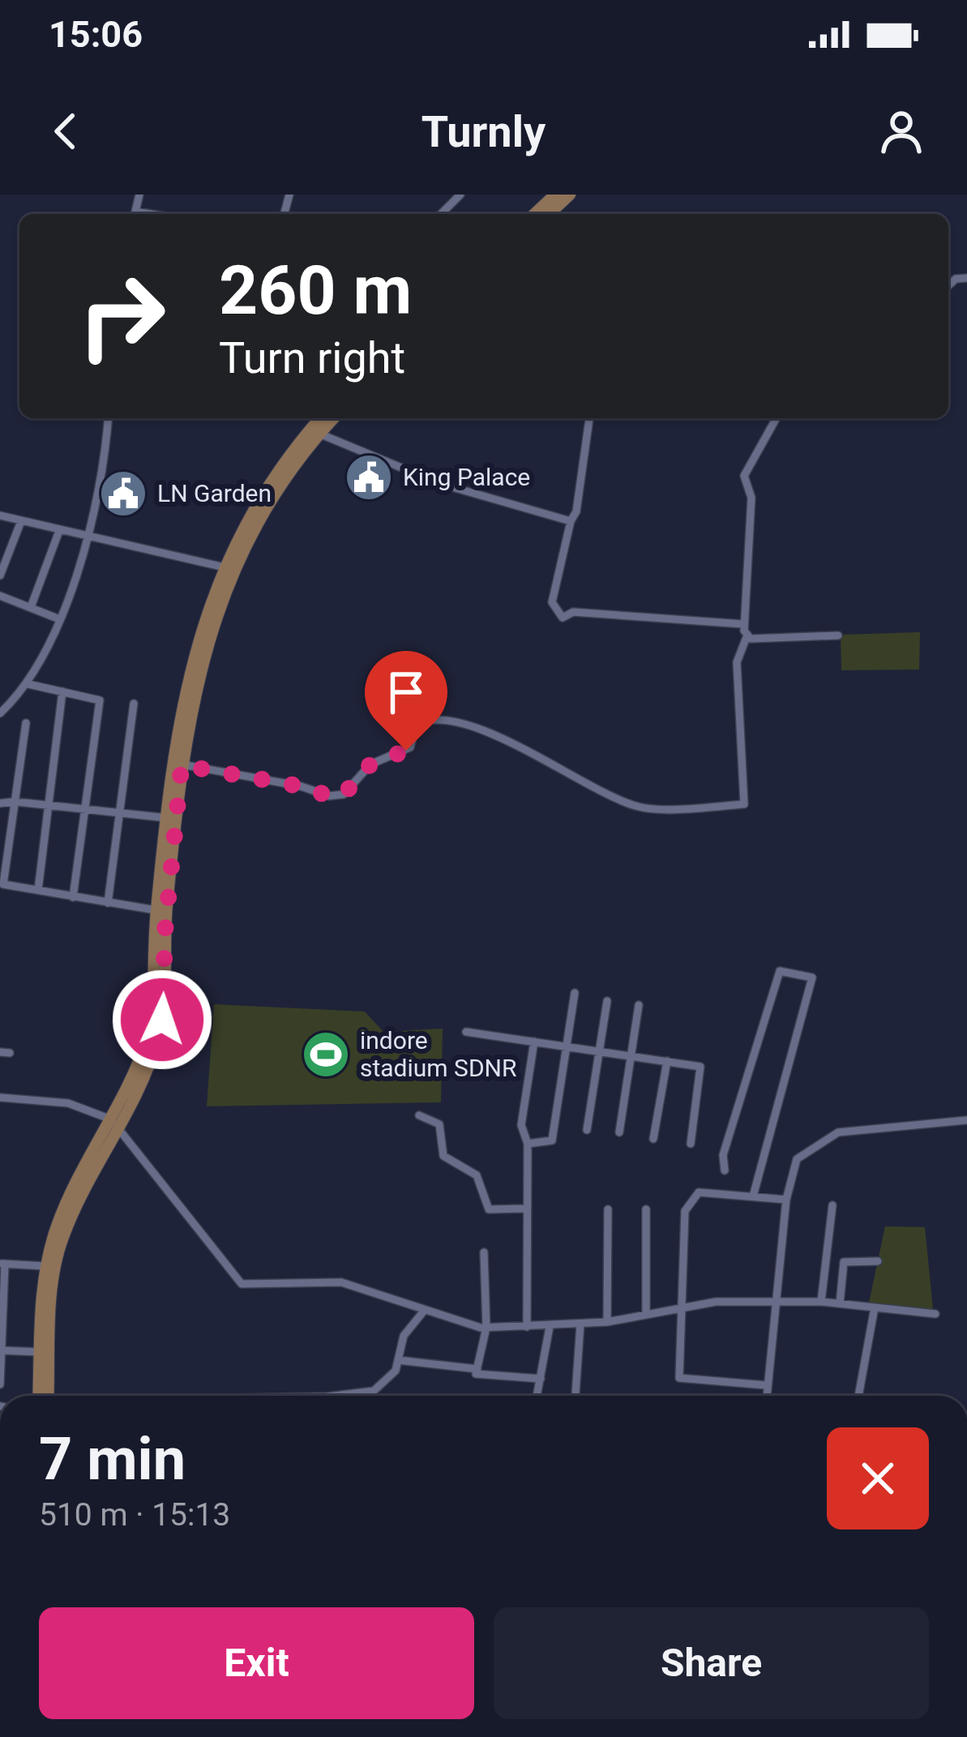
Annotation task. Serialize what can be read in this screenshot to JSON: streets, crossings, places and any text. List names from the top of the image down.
{
  "places": {
    "public building": ["King Palace", "LN Garden"],
    "sports": ["indore stadium SDNR"]
  },
  "page": {
    "status": "15:06",
    "header": "Turnly",
    "turn": ["260 m", "Turn right"],
    "heading": ["7 min", "510 m · 15:13"],
    "buttons": ["Exit", "Share"]
  }
}
